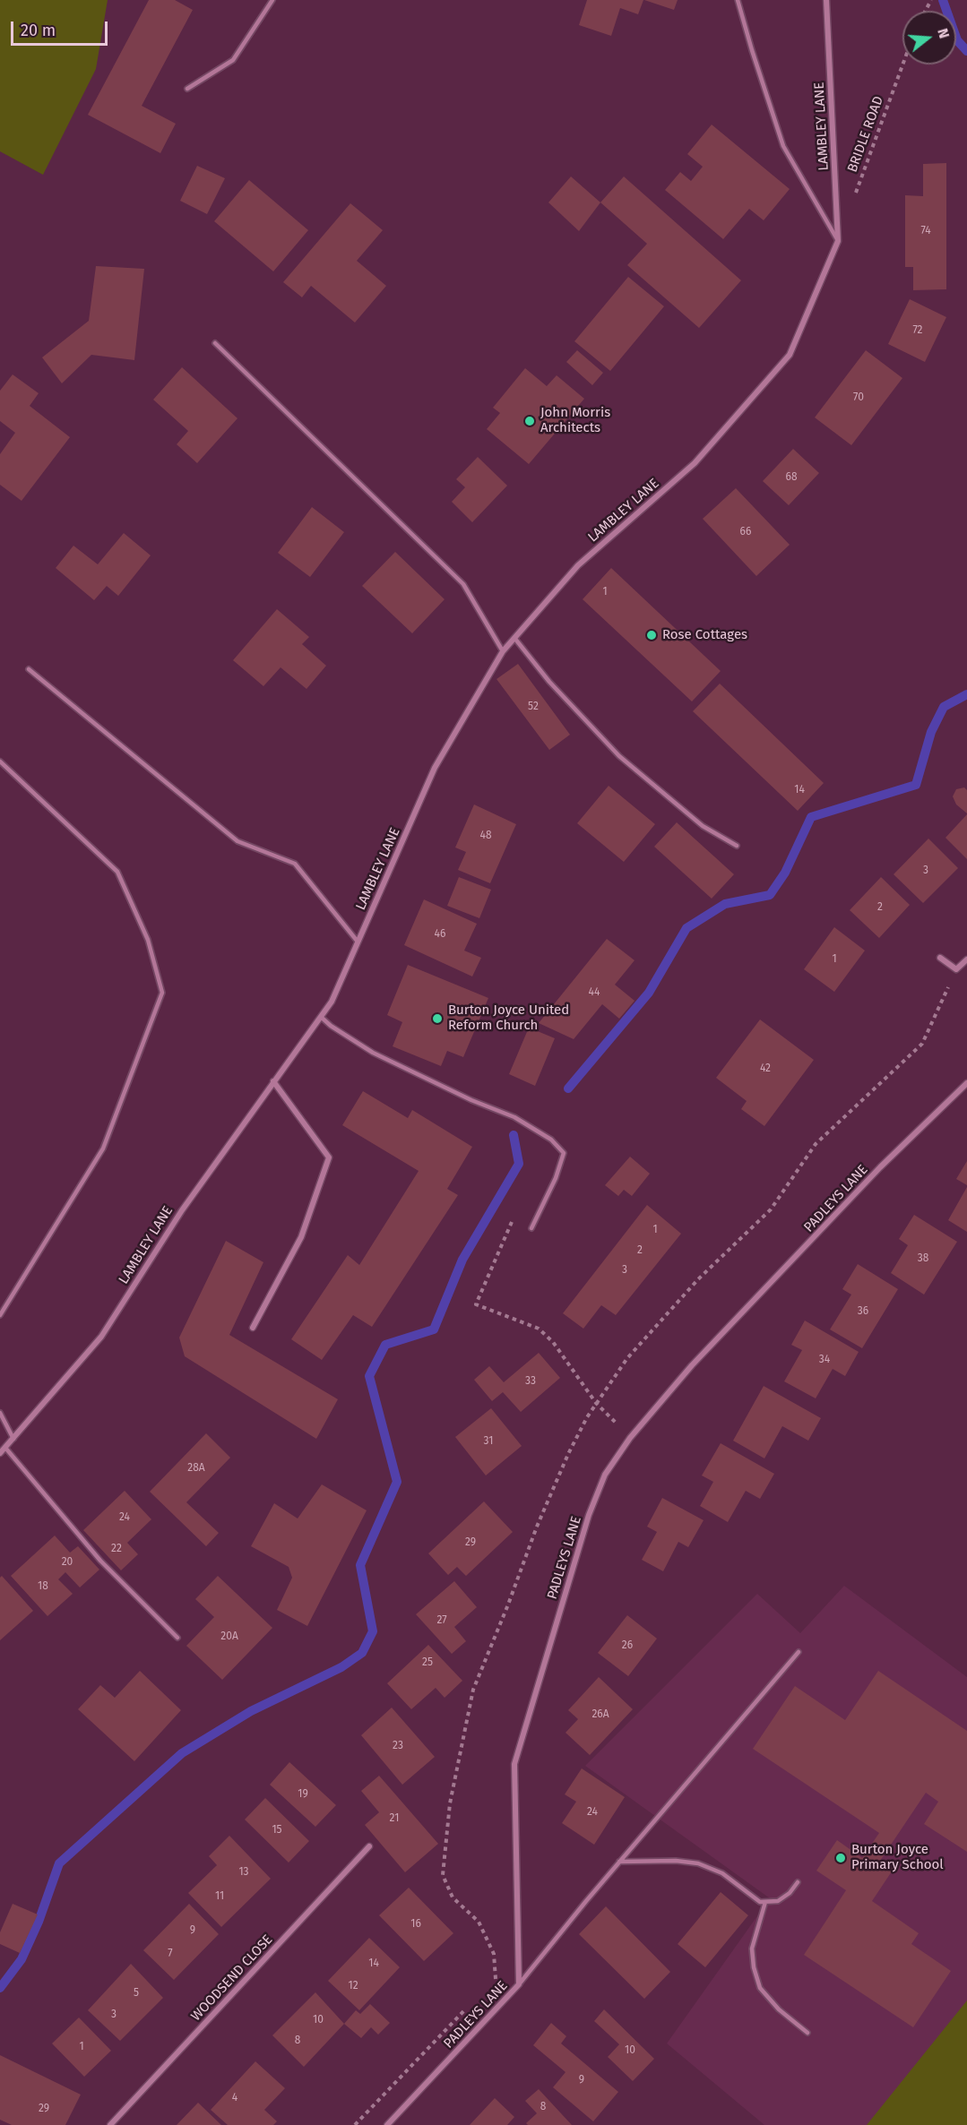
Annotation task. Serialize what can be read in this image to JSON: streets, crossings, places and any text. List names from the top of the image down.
{
  "streets": {
    "street": ["LAMBLEY LANE", "PADLEYS LANE", "WOODSEND CLOSE"],
    "path": ["BRIDLE ROAD"]
  },
  "places": [
    "John Morris Architects",
    "Rose Cottages",
    "Burton Joyce United Reform Church",
    "Burton Joyce Primary School"
  ],
  "house_numbers": [
    "74",
    "72",
    "70",
    "68",
    "66",
    "1",
    "52",
    "14",
    "48",
    "3",
    "2",
    "46",
    "1",
    "44",
    "42",
    "1",
    "2",
    "38",
    "3",
    "36",
    "34",
    "33",
    "31",
    "28A",
    "24",
    "29",
    "22",
    "20",
    "18",
    "27",
    "20A",
    "26",
    "25",
    "26A",
    "23",
    "19",
    "24",
    "21",
    "15",
    "13",
    "11",
    "16",
    "9",
    "7",
    "14",
    "12",
    "5",
    "3",
    "10",
    "8",
    "1",
    "10",
    "9",
    "4",
    "8",
    "29"
  ],
  "scale_bar": "20 m",
  "north": "right"
}
